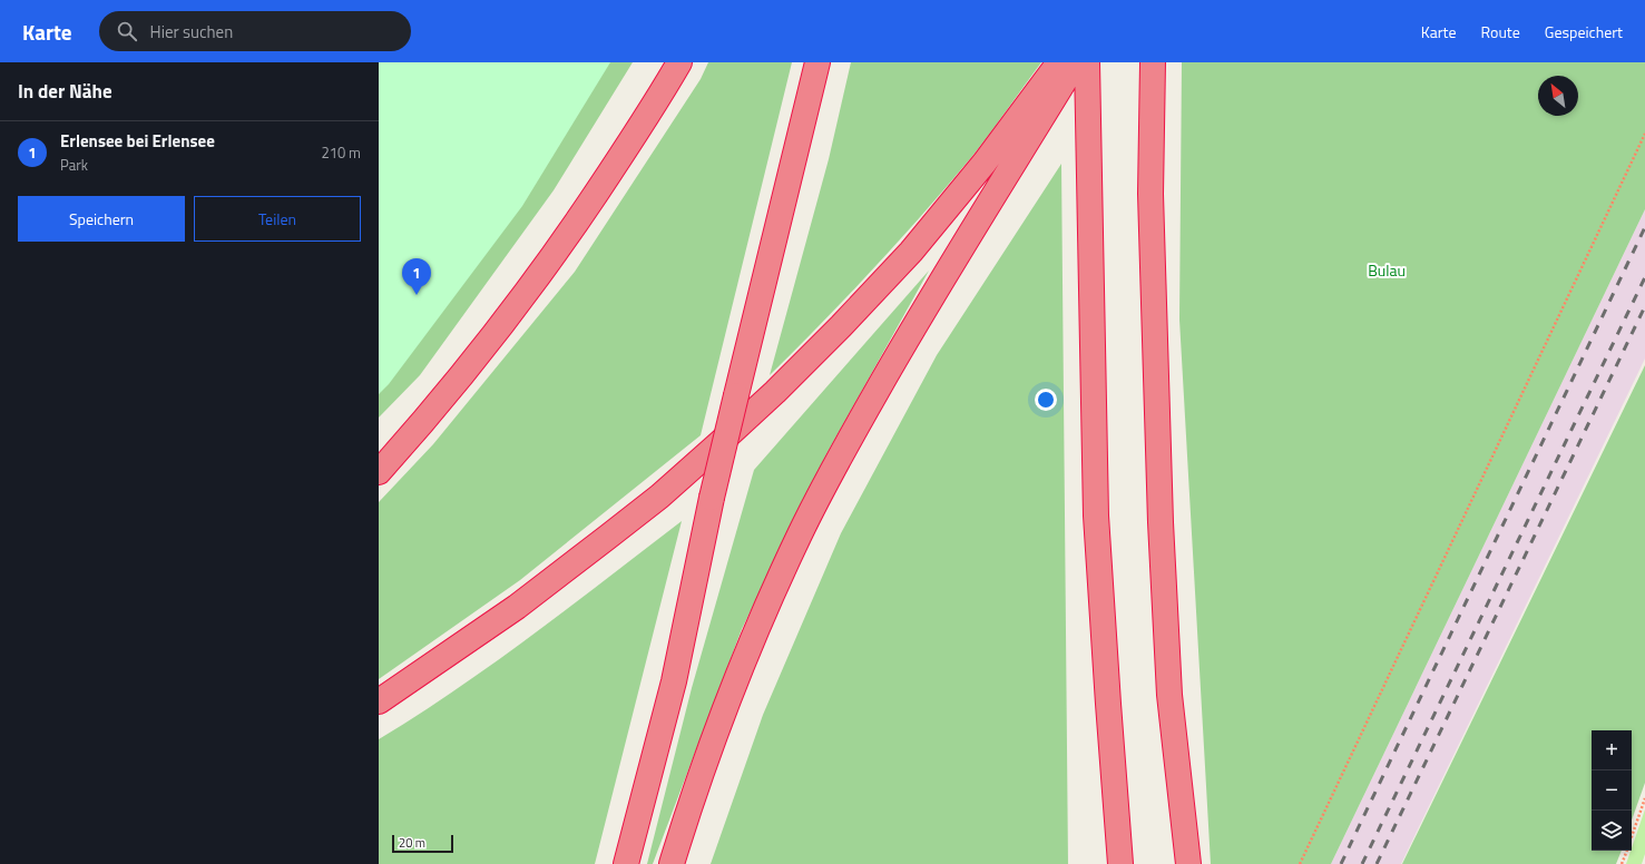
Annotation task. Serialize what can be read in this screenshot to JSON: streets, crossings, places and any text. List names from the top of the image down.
{
  "parks": ["Bulau"],
  "scale_bar": "20 m",
  "north": "top left",
  "page": {
    "header": "Karte",
    "search": "Hier suchen",
    "nav": ["Karte", "Route", "Gespeichert"],
    "heading": "In der Nähe",
    "list": [
      {
        "mark": "1",
        "name": "Erlensee bei Erlensee",
        "note": "Park",
        "value": "210 m"
      }
    ],
    "buttons": ["Speichern", "Teilen"],
    "pins": "1",
    "map_buttons": ["+", "−"],
    "scale": "20 m"
  }
}
